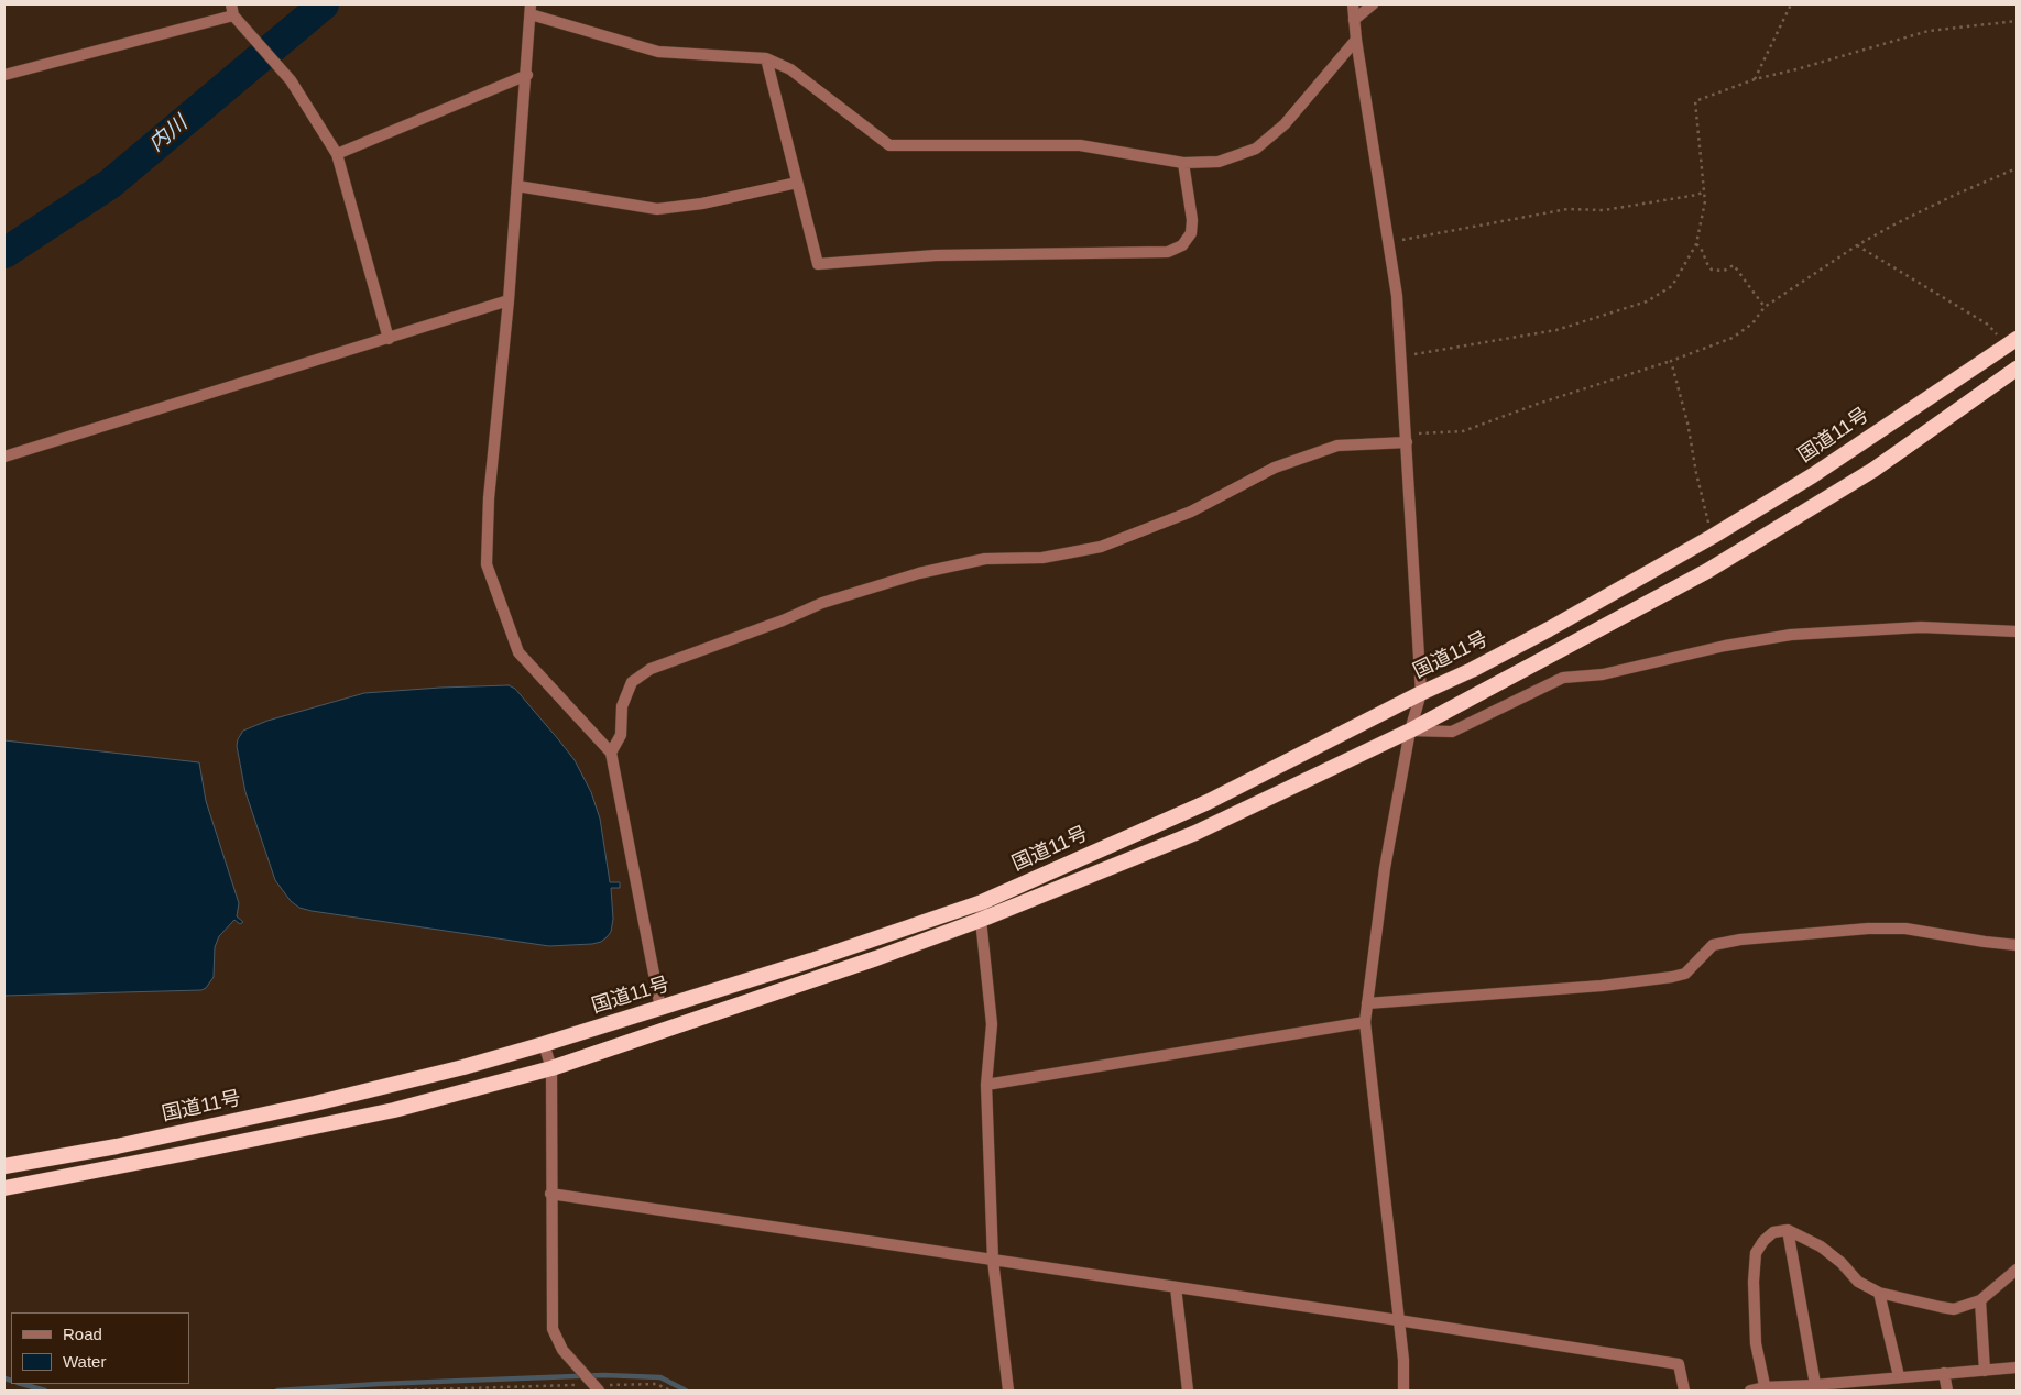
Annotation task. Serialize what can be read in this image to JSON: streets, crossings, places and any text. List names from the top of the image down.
{
  "streets": {
    "highway": ["国道11号"]
  },
  "water": ["内川"],
  "legend": ["Road", "Water"]
}
